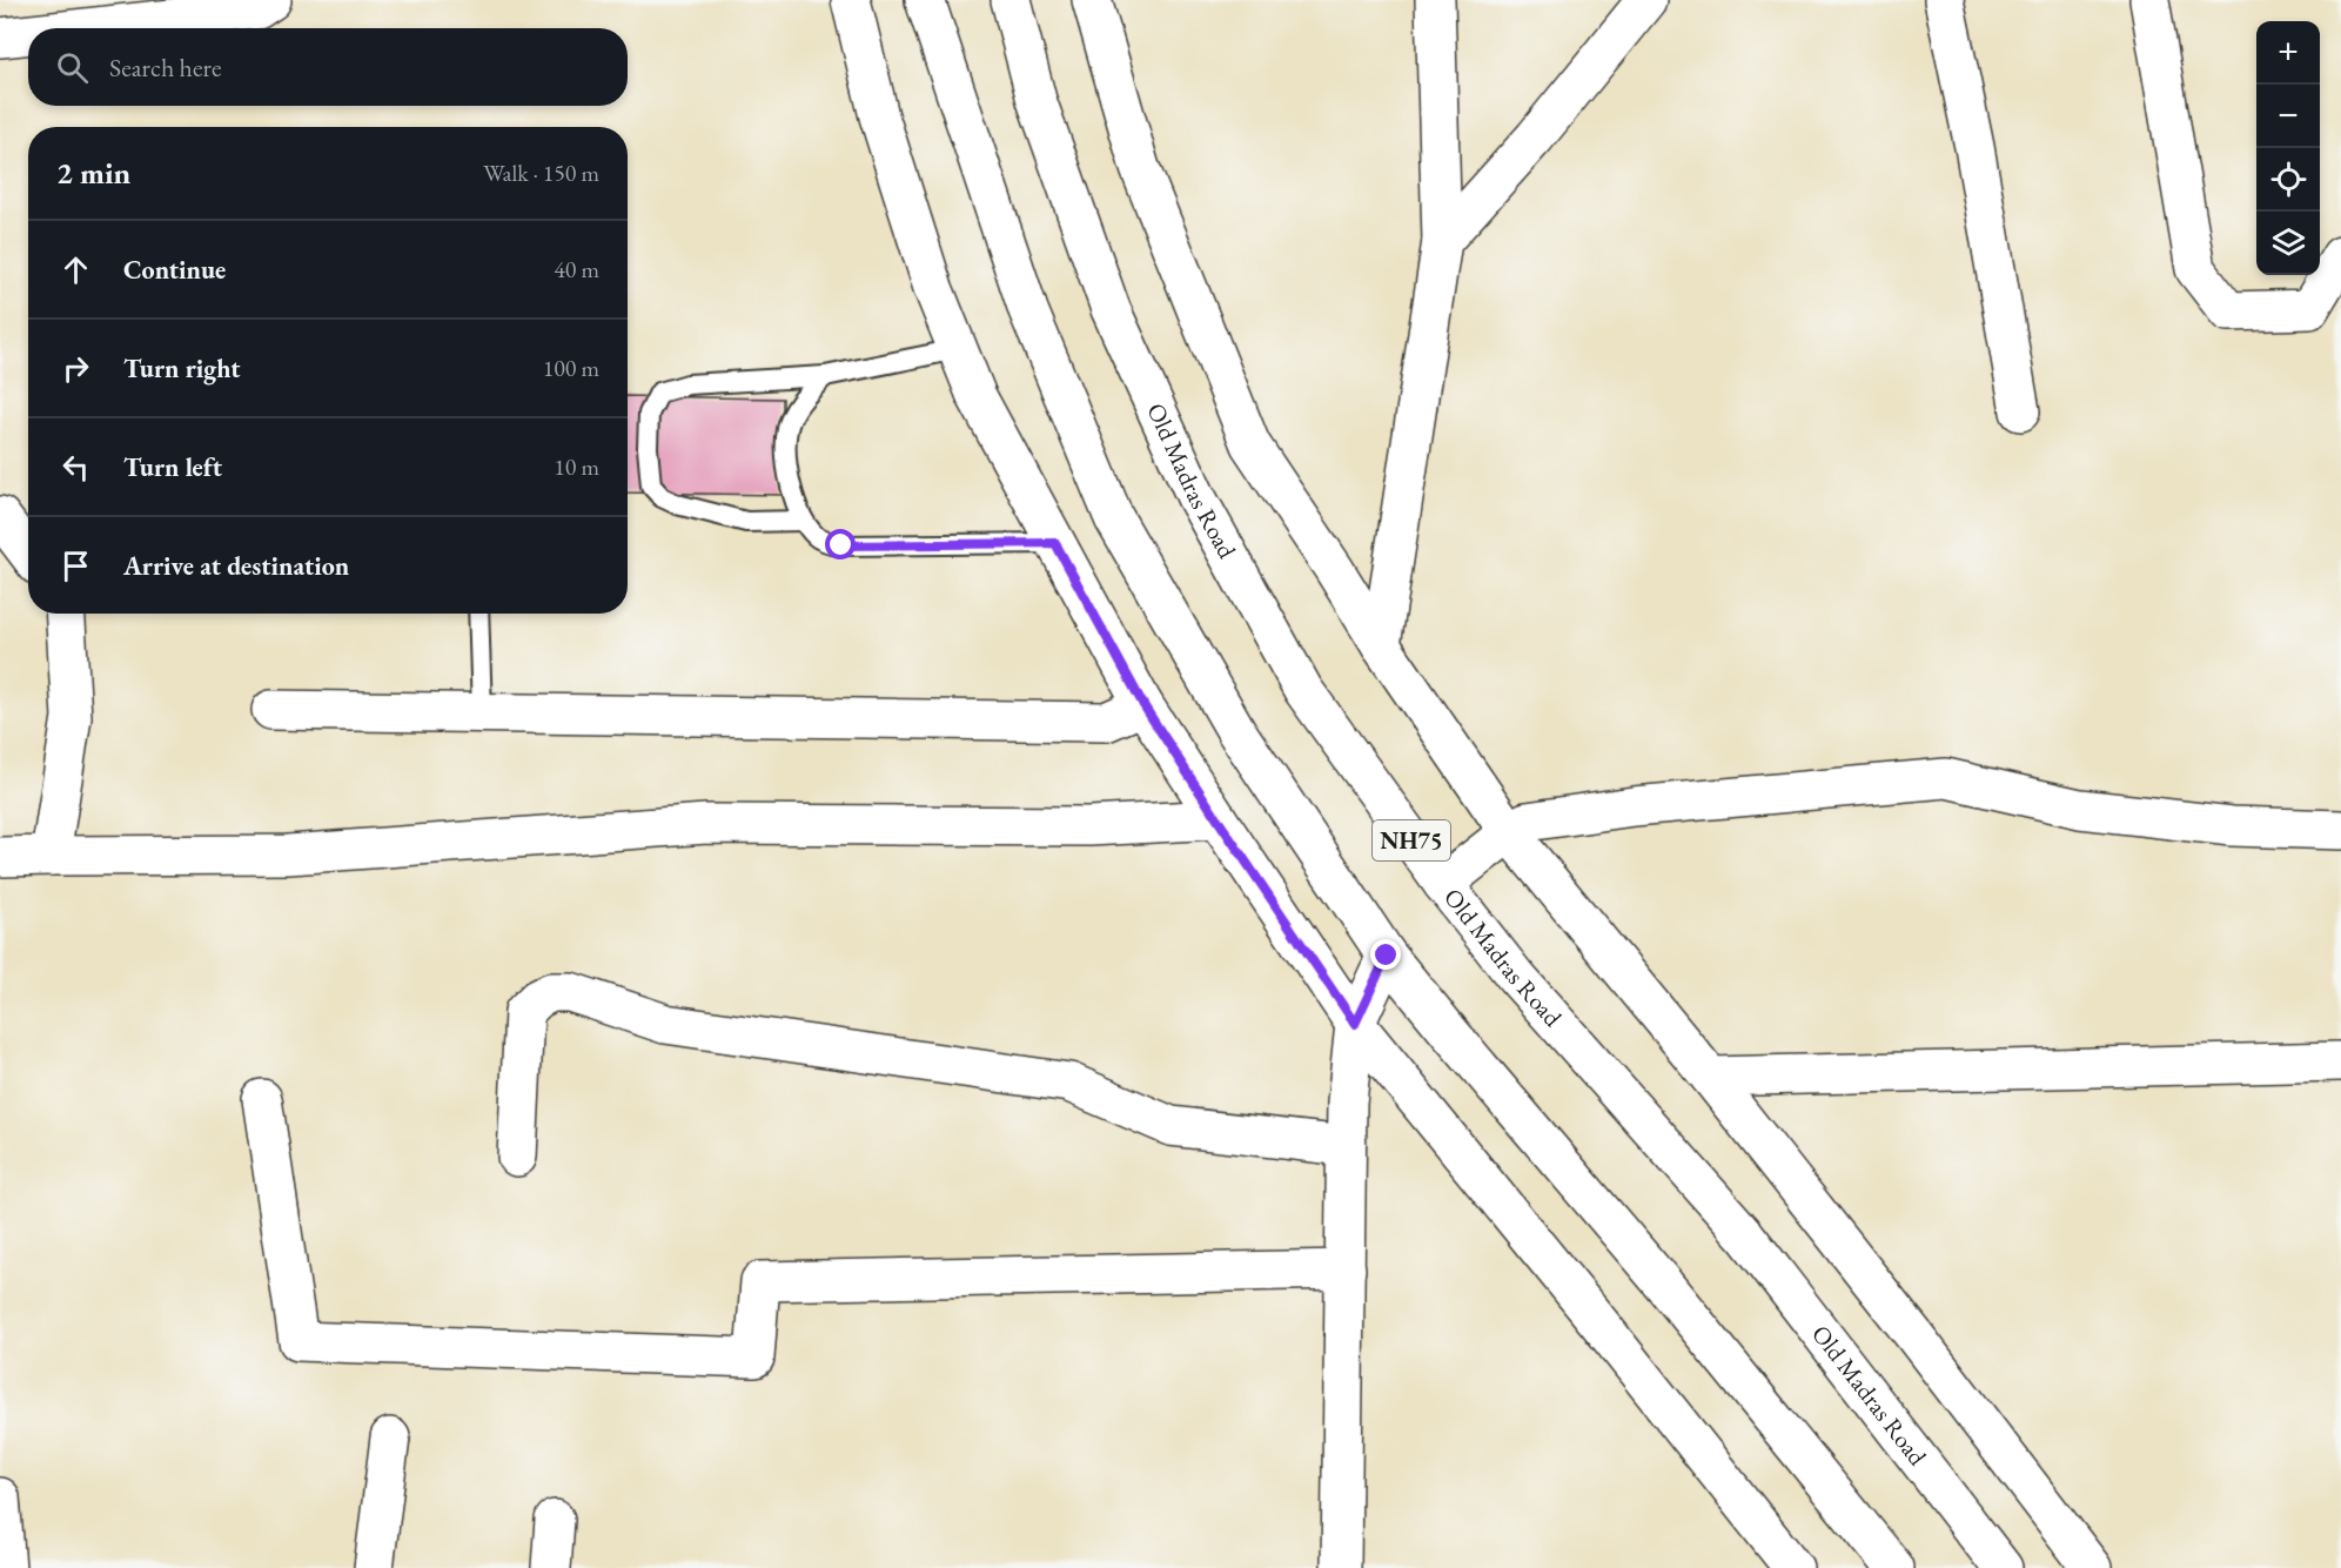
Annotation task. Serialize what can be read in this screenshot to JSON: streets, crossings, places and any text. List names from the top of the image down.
{
  "streets": {
    "main road": ["Old Madras Road", "NH75"]
  },
  "page": {
    "map_buttons": ["+", "−"],
    "search": "Search here",
    "heading": ["2 min", "Walk · 150 m"],
    "list": [
      ["Continue", "40 m"],
      ["Turn right", "100 m"],
      ["Turn left", "10 m"],
      "Arrive at destination"
    ]
  }
}
